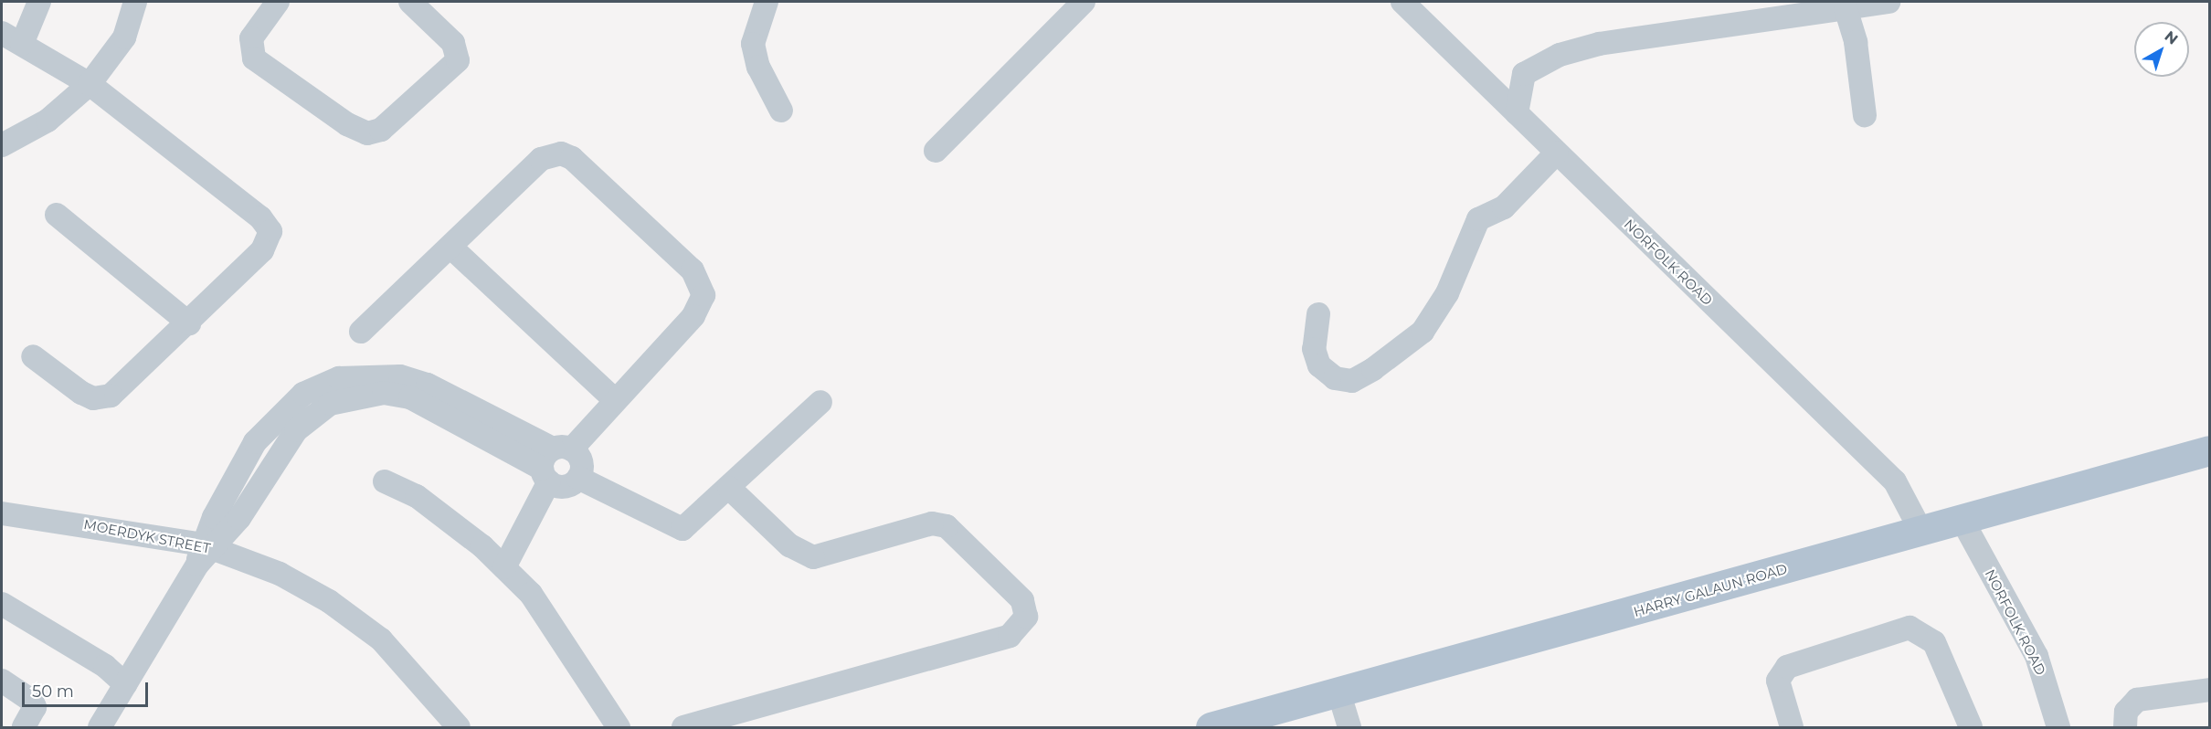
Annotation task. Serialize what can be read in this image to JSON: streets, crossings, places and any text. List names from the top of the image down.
{
  "streets": {
    "main road": ["HARRY GALAUN ROAD"],
    "street": ["NORFOLK ROAD", "MOERDYK STREET"]
  },
  "crossings": [
    ["NORFOLK ROAD", "HARRY GALAUN ROAD"]
  ],
  "scale_bar": "50 m",
  "north": "top right"
}
